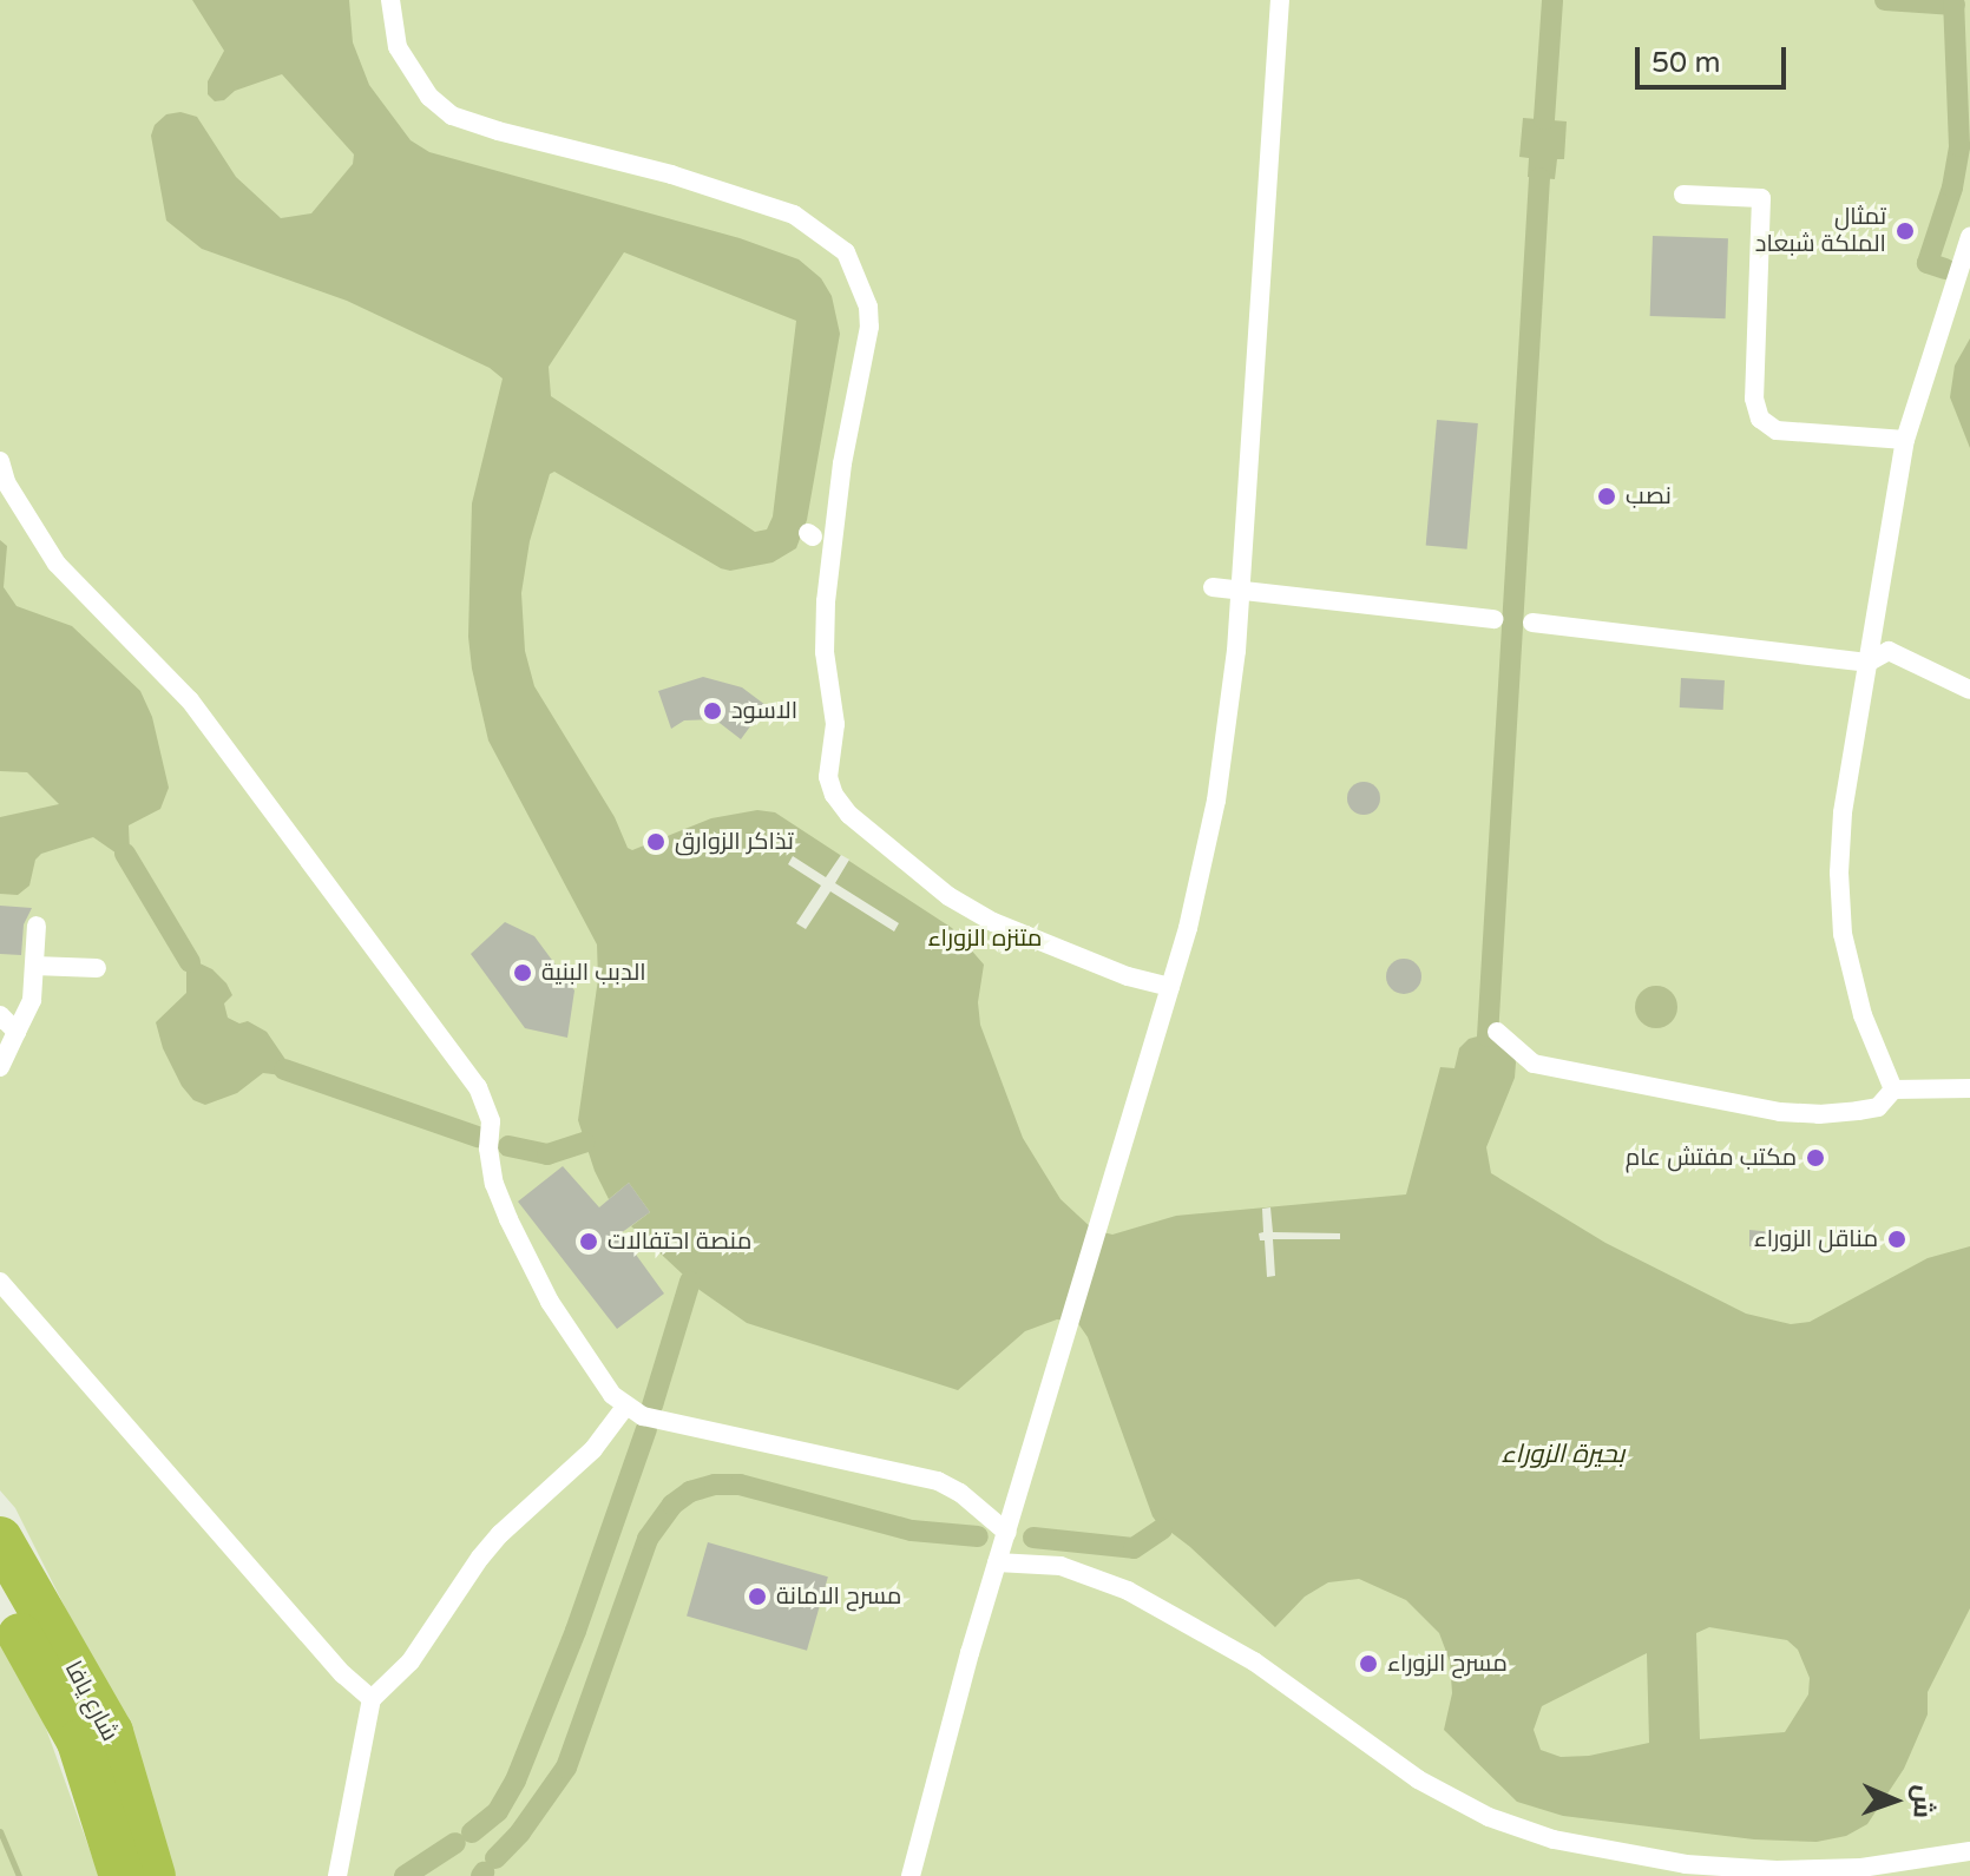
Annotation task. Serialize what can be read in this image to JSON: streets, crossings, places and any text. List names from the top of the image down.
{
  "streets": {
    "highway": ["شارع يافا"]
  },
  "water": ["بحيرة الزوراء"],
  "parks": ["متنزه الزوراء"],
  "places": [
    "تمثال الملكة شبعاد",
    "نصب",
    "الاسود",
    "تذاكر الزوارق",
    "الدبب البنية",
    "مكتب مفتش عام",
    "مناقل الزوراء",
    "منصة احتفالات",
    "مسرح الامانة",
    "مسرح الزوراء"
  ],
  "scale_bar": "50 m",
  "north": "right"
}
